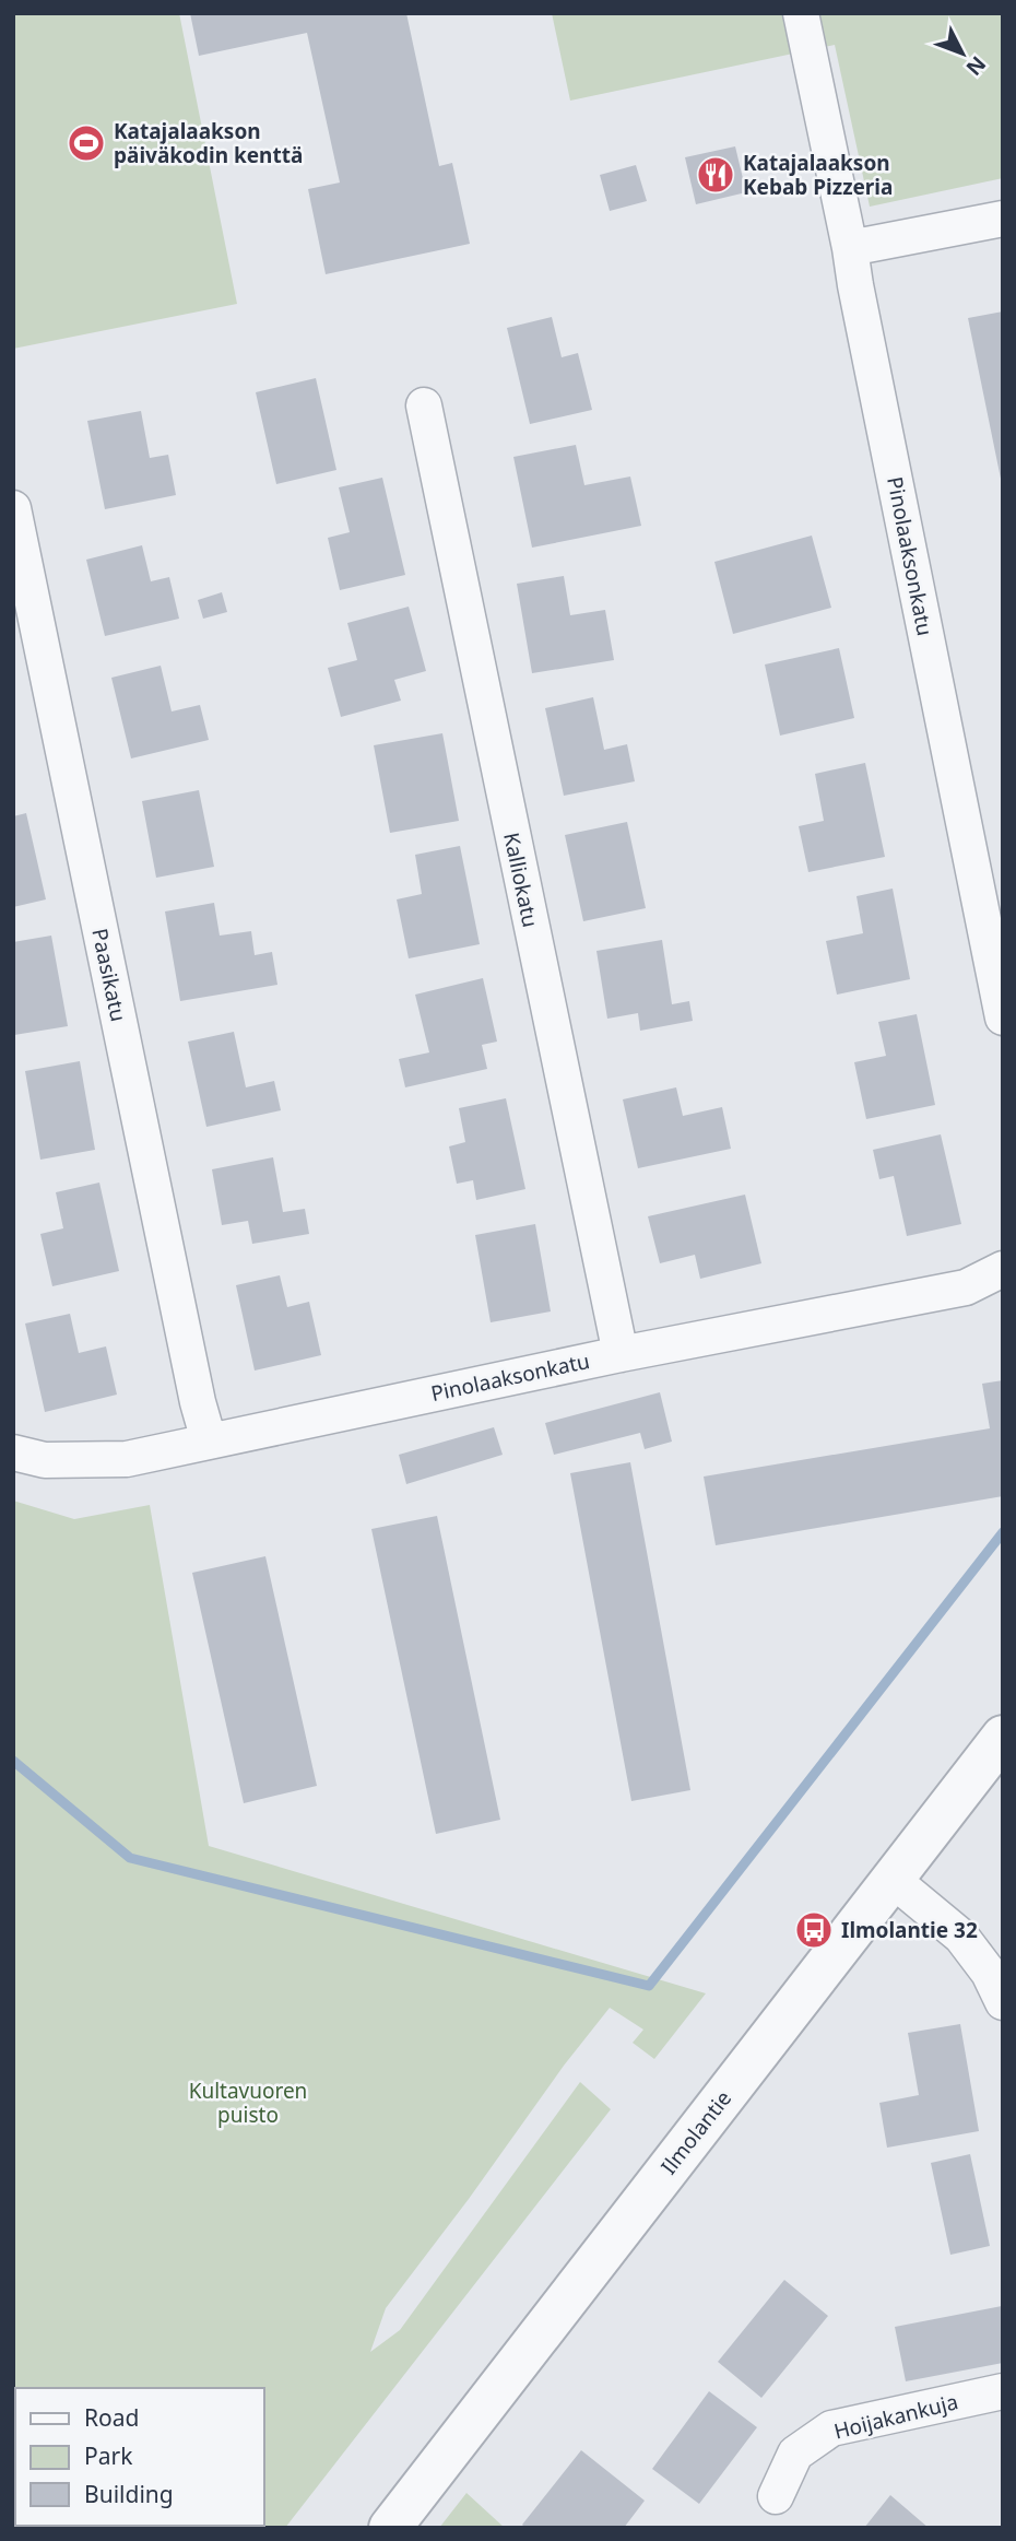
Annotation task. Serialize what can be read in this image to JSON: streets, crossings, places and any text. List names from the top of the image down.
{
  "streets": {
    "street": [
      "Pinolaaksonkatu",
      "Kalliokatu",
      "Paasikatu",
      "Ilmolantie",
      "Hoijakankuja"
    ]
  },
  "crossings": [
    ["Pinolaaksonkatu", "Kalliokatu"],
    ["Pinolaaksonkatu", "Paasikatu"]
  ],
  "parks": ["Kultavuoren puisto"],
  "places": {
    "sports": ["Katajalaakson päiväkodin kenttä"],
    "restaurant": ["Katajalaakson Kebab Pizzeria"],
    "bus stop": ["Ilmolantie 32"]
  },
  "legend": ["Road", "Park", "Building"],
  "north": "bottom right"
}
